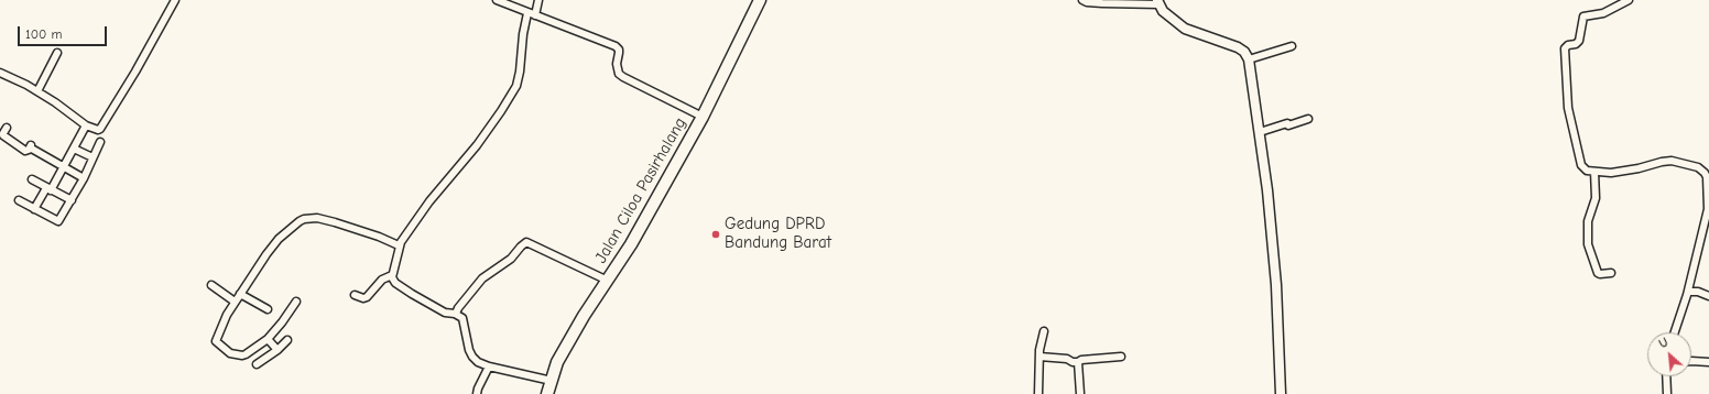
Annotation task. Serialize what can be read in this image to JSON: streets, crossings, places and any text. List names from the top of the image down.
{
  "streets": {
    "main road": ["Jalan Ciloa Pasirhalang"]
  },
  "places": ["Gedung DPRD Bandung Barat"],
  "scale_bar": "100 m",
  "north": "top left"
}
